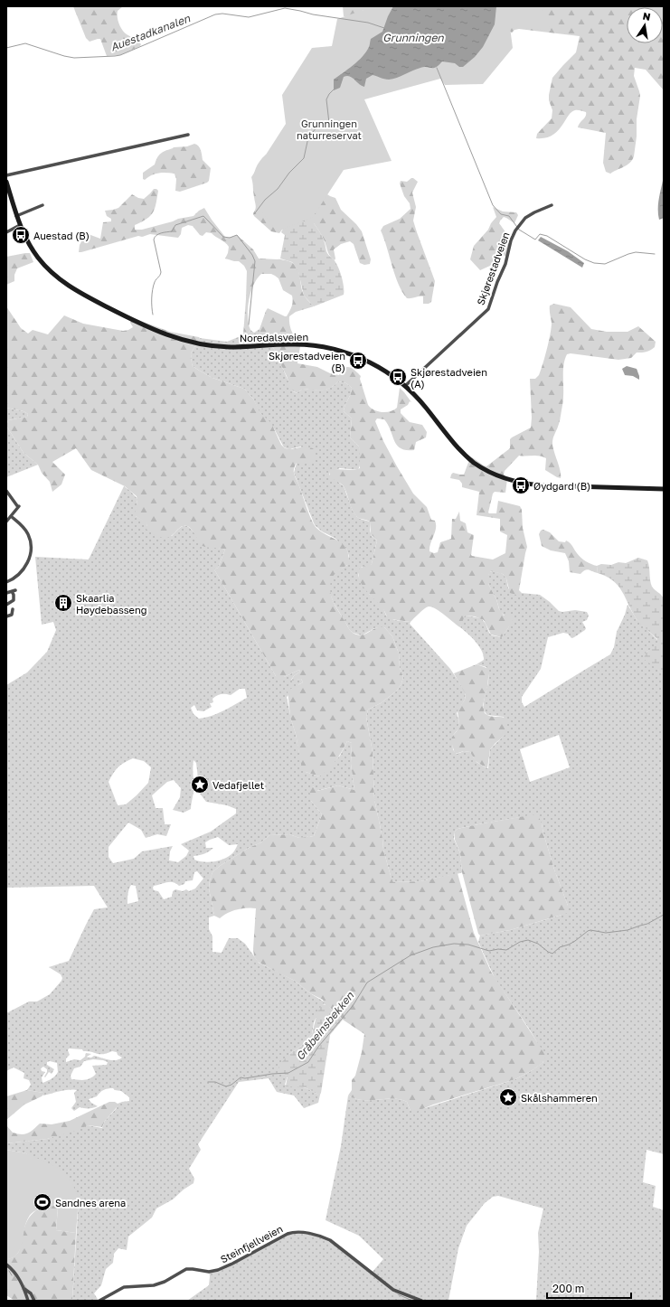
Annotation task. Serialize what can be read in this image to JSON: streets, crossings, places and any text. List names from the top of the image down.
{
  "streets": {
    "main road": ["Noredalsveien"],
    "street": ["Skjørestadveien", "Steinfjellveien"]
  },
  "crossings": [
    ["Skjørestadveien", "Noredalsveien"]
  ],
  "water": ["Auestadkanalen", "Grunningen", "Gråbeinsbekken"],
  "parks": ["Grunningen naturreservat"],
  "places": {
    "bus stop": [
      "Auestad (B)",
      "Skjørestadveien (B)",
      "Skjørestadveien (A)",
      "Øydgard (B)"
    ],
    "building": ["Skaarlia Høydebasseng"],
    "place": ["Vedafjellet", "Skålshammeren"],
    "sports": ["Sandnes arena"]
  },
  "scale_bar": "200 m",
  "north": "top"
}
